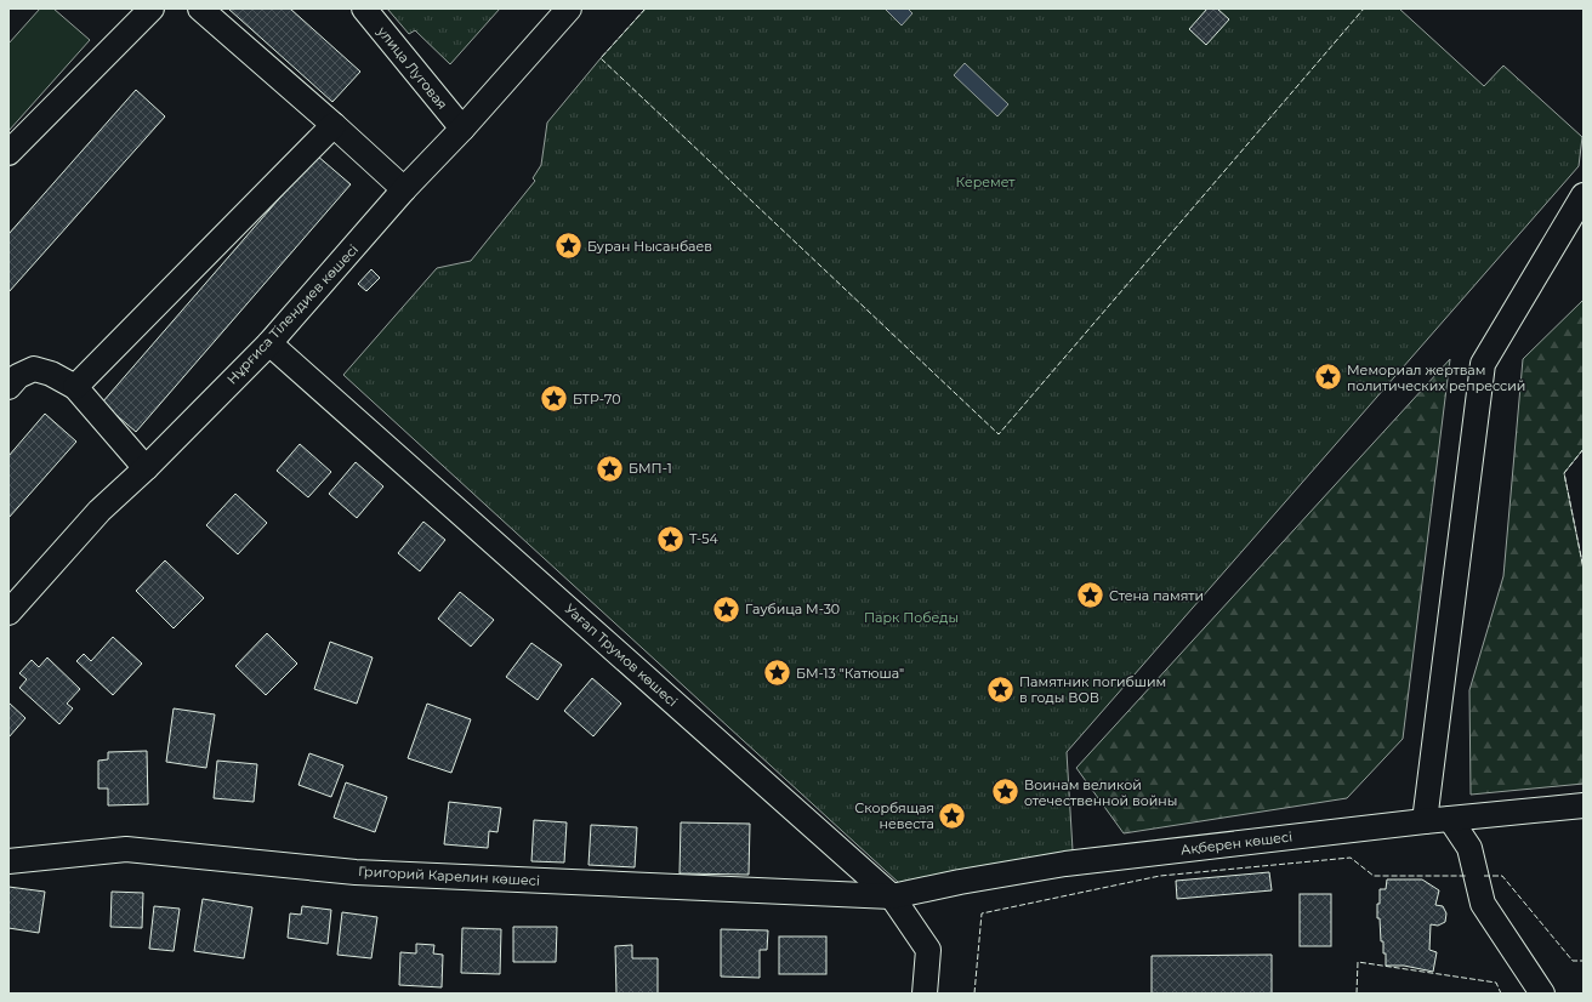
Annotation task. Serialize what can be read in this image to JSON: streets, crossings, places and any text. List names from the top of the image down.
{
  "streets": {
    "street": [
      "улица Луговая",
      "Нұрғиса Тілендиев көшесі",
      "Уағап Трумов көшесі",
      "Ақберен көшесі",
      "Григорий Карелин көшесі"
    ]
  },
  "crossings": [
    ["улица Луговая", "Нұрғиса Тілендиев көшесі"],
    ["Нұрғиса Тілендиев көшесі", "Уағап Трумов көшесі"],
    ["Уағап Трумов көшесі", "Ақберен көшесі"],
    ["Уағап Трумов көшесі", "Григорий Карелин көшесі"],
    ["Ақберен көшесі", "Григорий Карелин көшесі"]
  ],
  "parks": ["Керемет", "Парк Победы"],
  "places": {
    "place": [
      "Буран Нысанбаев",
      "Мемориал жертвам политических репрессий",
      "БТР-70",
      "БМП-1",
      "Т-54",
      "Стена памяти",
      "Гаубица М-30",
      "БМ-13 \"Катюша\"",
      "Памятник погибшим в годы ВОВ",
      "Воинам великой отечественной войны",
      "Скорбящая невеста"
    ]
  }
}
